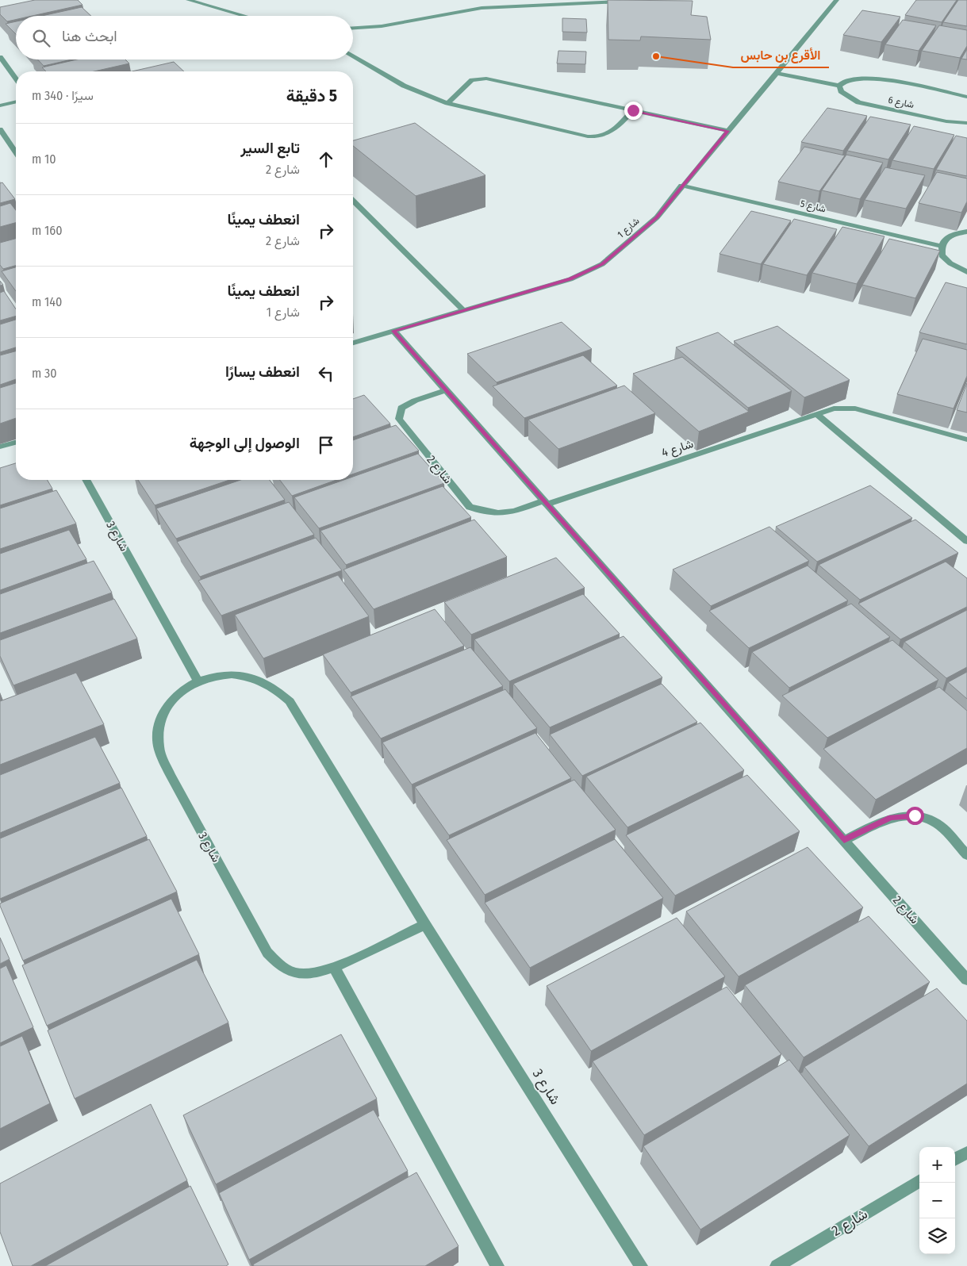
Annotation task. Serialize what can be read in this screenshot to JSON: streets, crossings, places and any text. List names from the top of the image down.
{
  "streets": {
    "street": [
      "شارع 6",
      "شارع 5",
      "شارع 1",
      "شارع 4",
      "شارع 2",
      "شارع 3"
    ]
  },
  "crossings": [
    ["شارع 5", "شارع 1"],
    ["شارع 1", "شارع 2"],
    ["شارع 4", "شارع 2"]
  ],
  "places": ["الأقرع بن حابس"],
  "page": {
    "search": "ابحث هنا",
    "heading": ["5 دقيقة", "سيرًا · 340 m"],
    "list": [
      ["تابع السير", "شارع 2", "10 m"],
      ["انعطف يمينًا", "شارع 2", "160 m"],
      ["انعطف يمينًا", "شارع 1", "140 m"],
      ["انعطف يسارًا", "30 m"],
      "الوصول إلى الوجهة"
    ],
    "map_buttons": ["+", "−"]
  }
}
